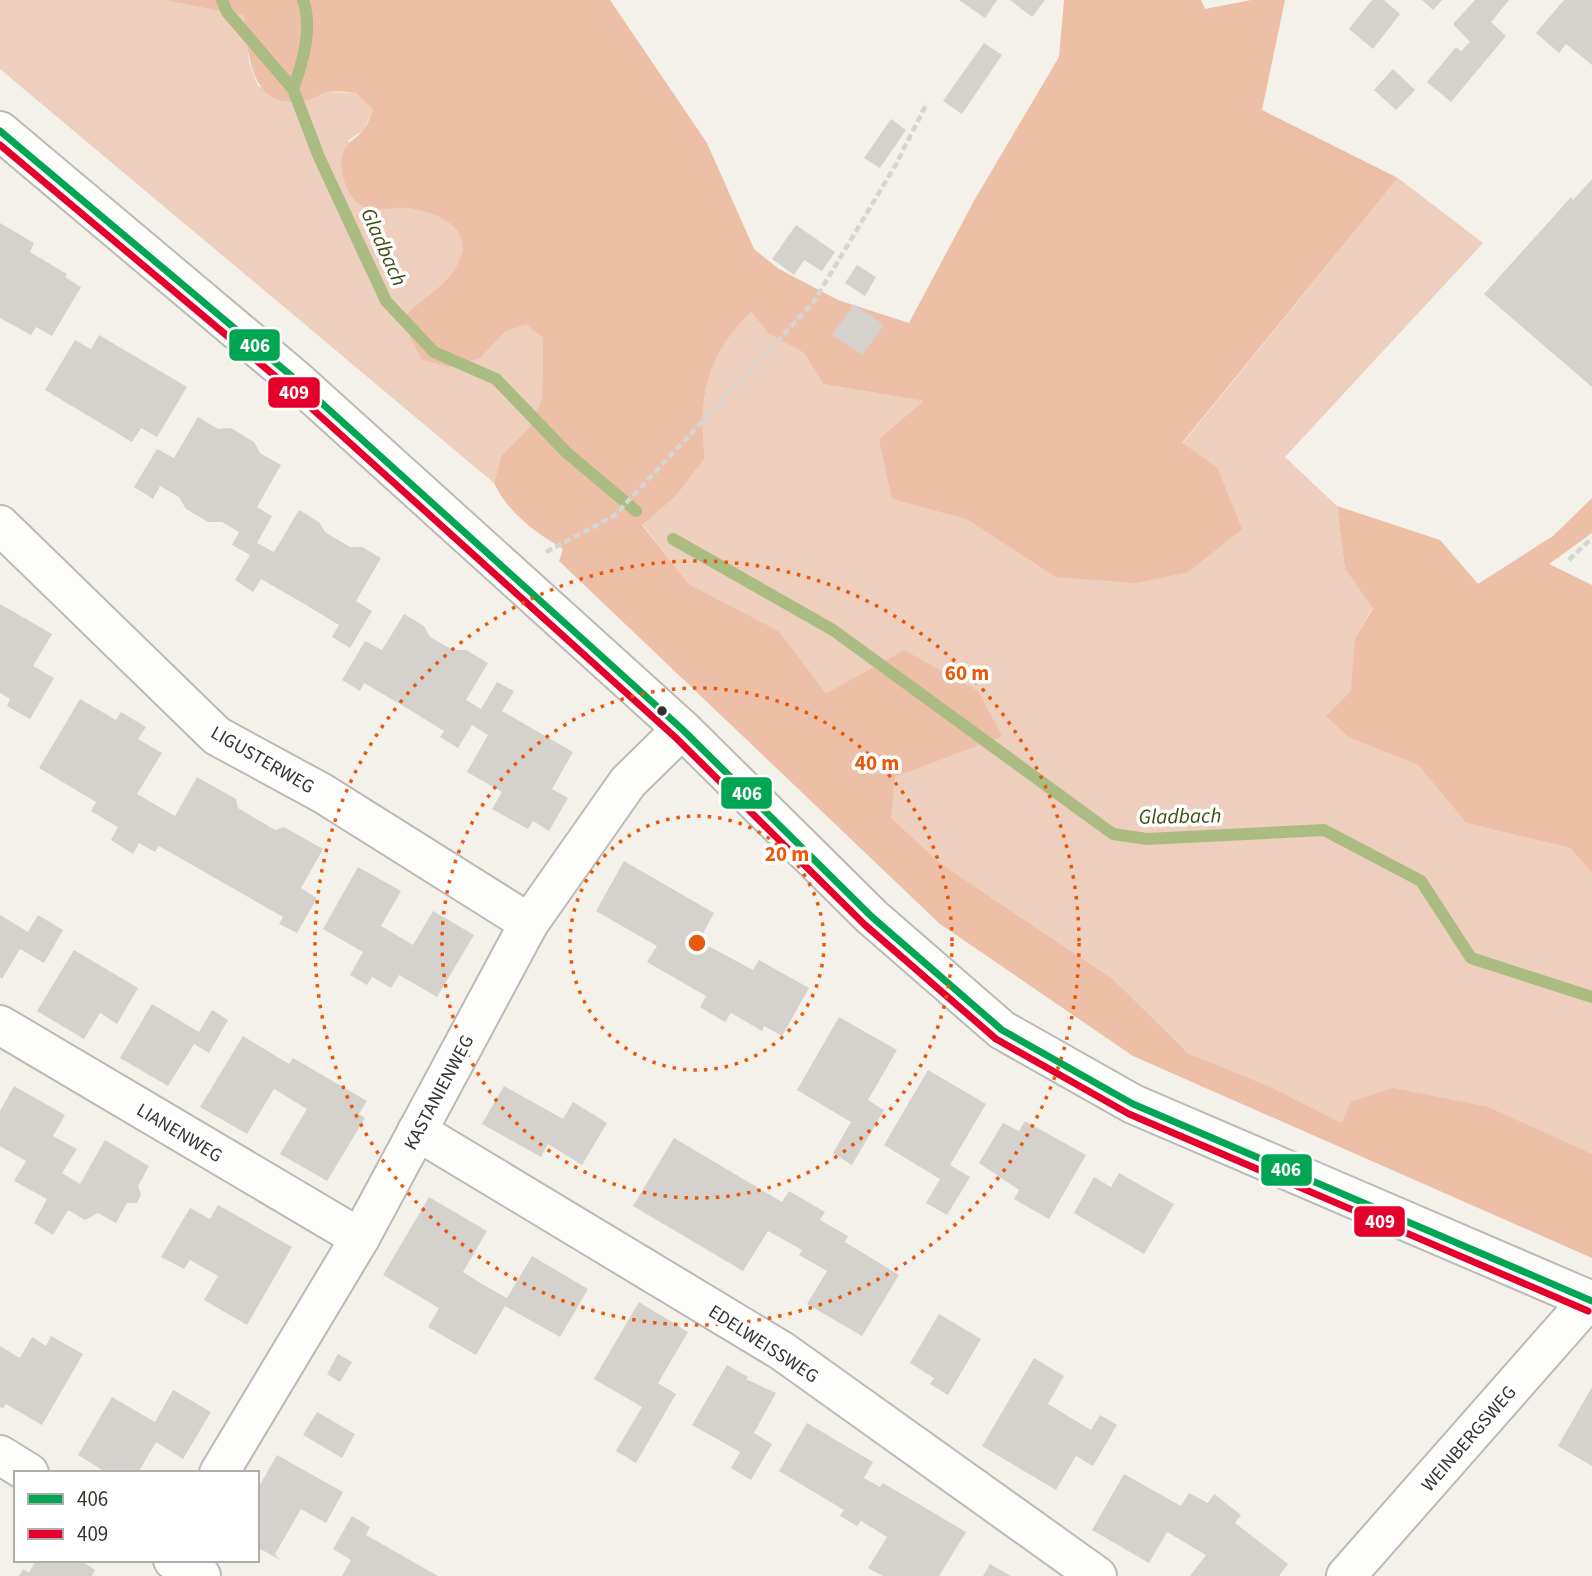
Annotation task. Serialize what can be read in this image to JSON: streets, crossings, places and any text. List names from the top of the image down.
{
  "streets": {
    "street": [
      "LIGUSTERWEG",
      "KASTANIENWEG",
      "LIANENWEG",
      "EDELWEISSWEG",
      "WEINBERGSWEG"
    ]
  },
  "crossings": [
    ["LIGUSTERWEG", "KASTANIENWEG"],
    ["KASTANIENWEG", "LIANENWEG"],
    ["KASTANIENWEG", "EDELWEISSWEG"]
  ],
  "water": ["Gladbach"],
  "lines": ["transit line 406", "transit line 409"],
  "legend": ["406", "409"],
  "rings": ["60 m", "40 m", "20 m"]
}
